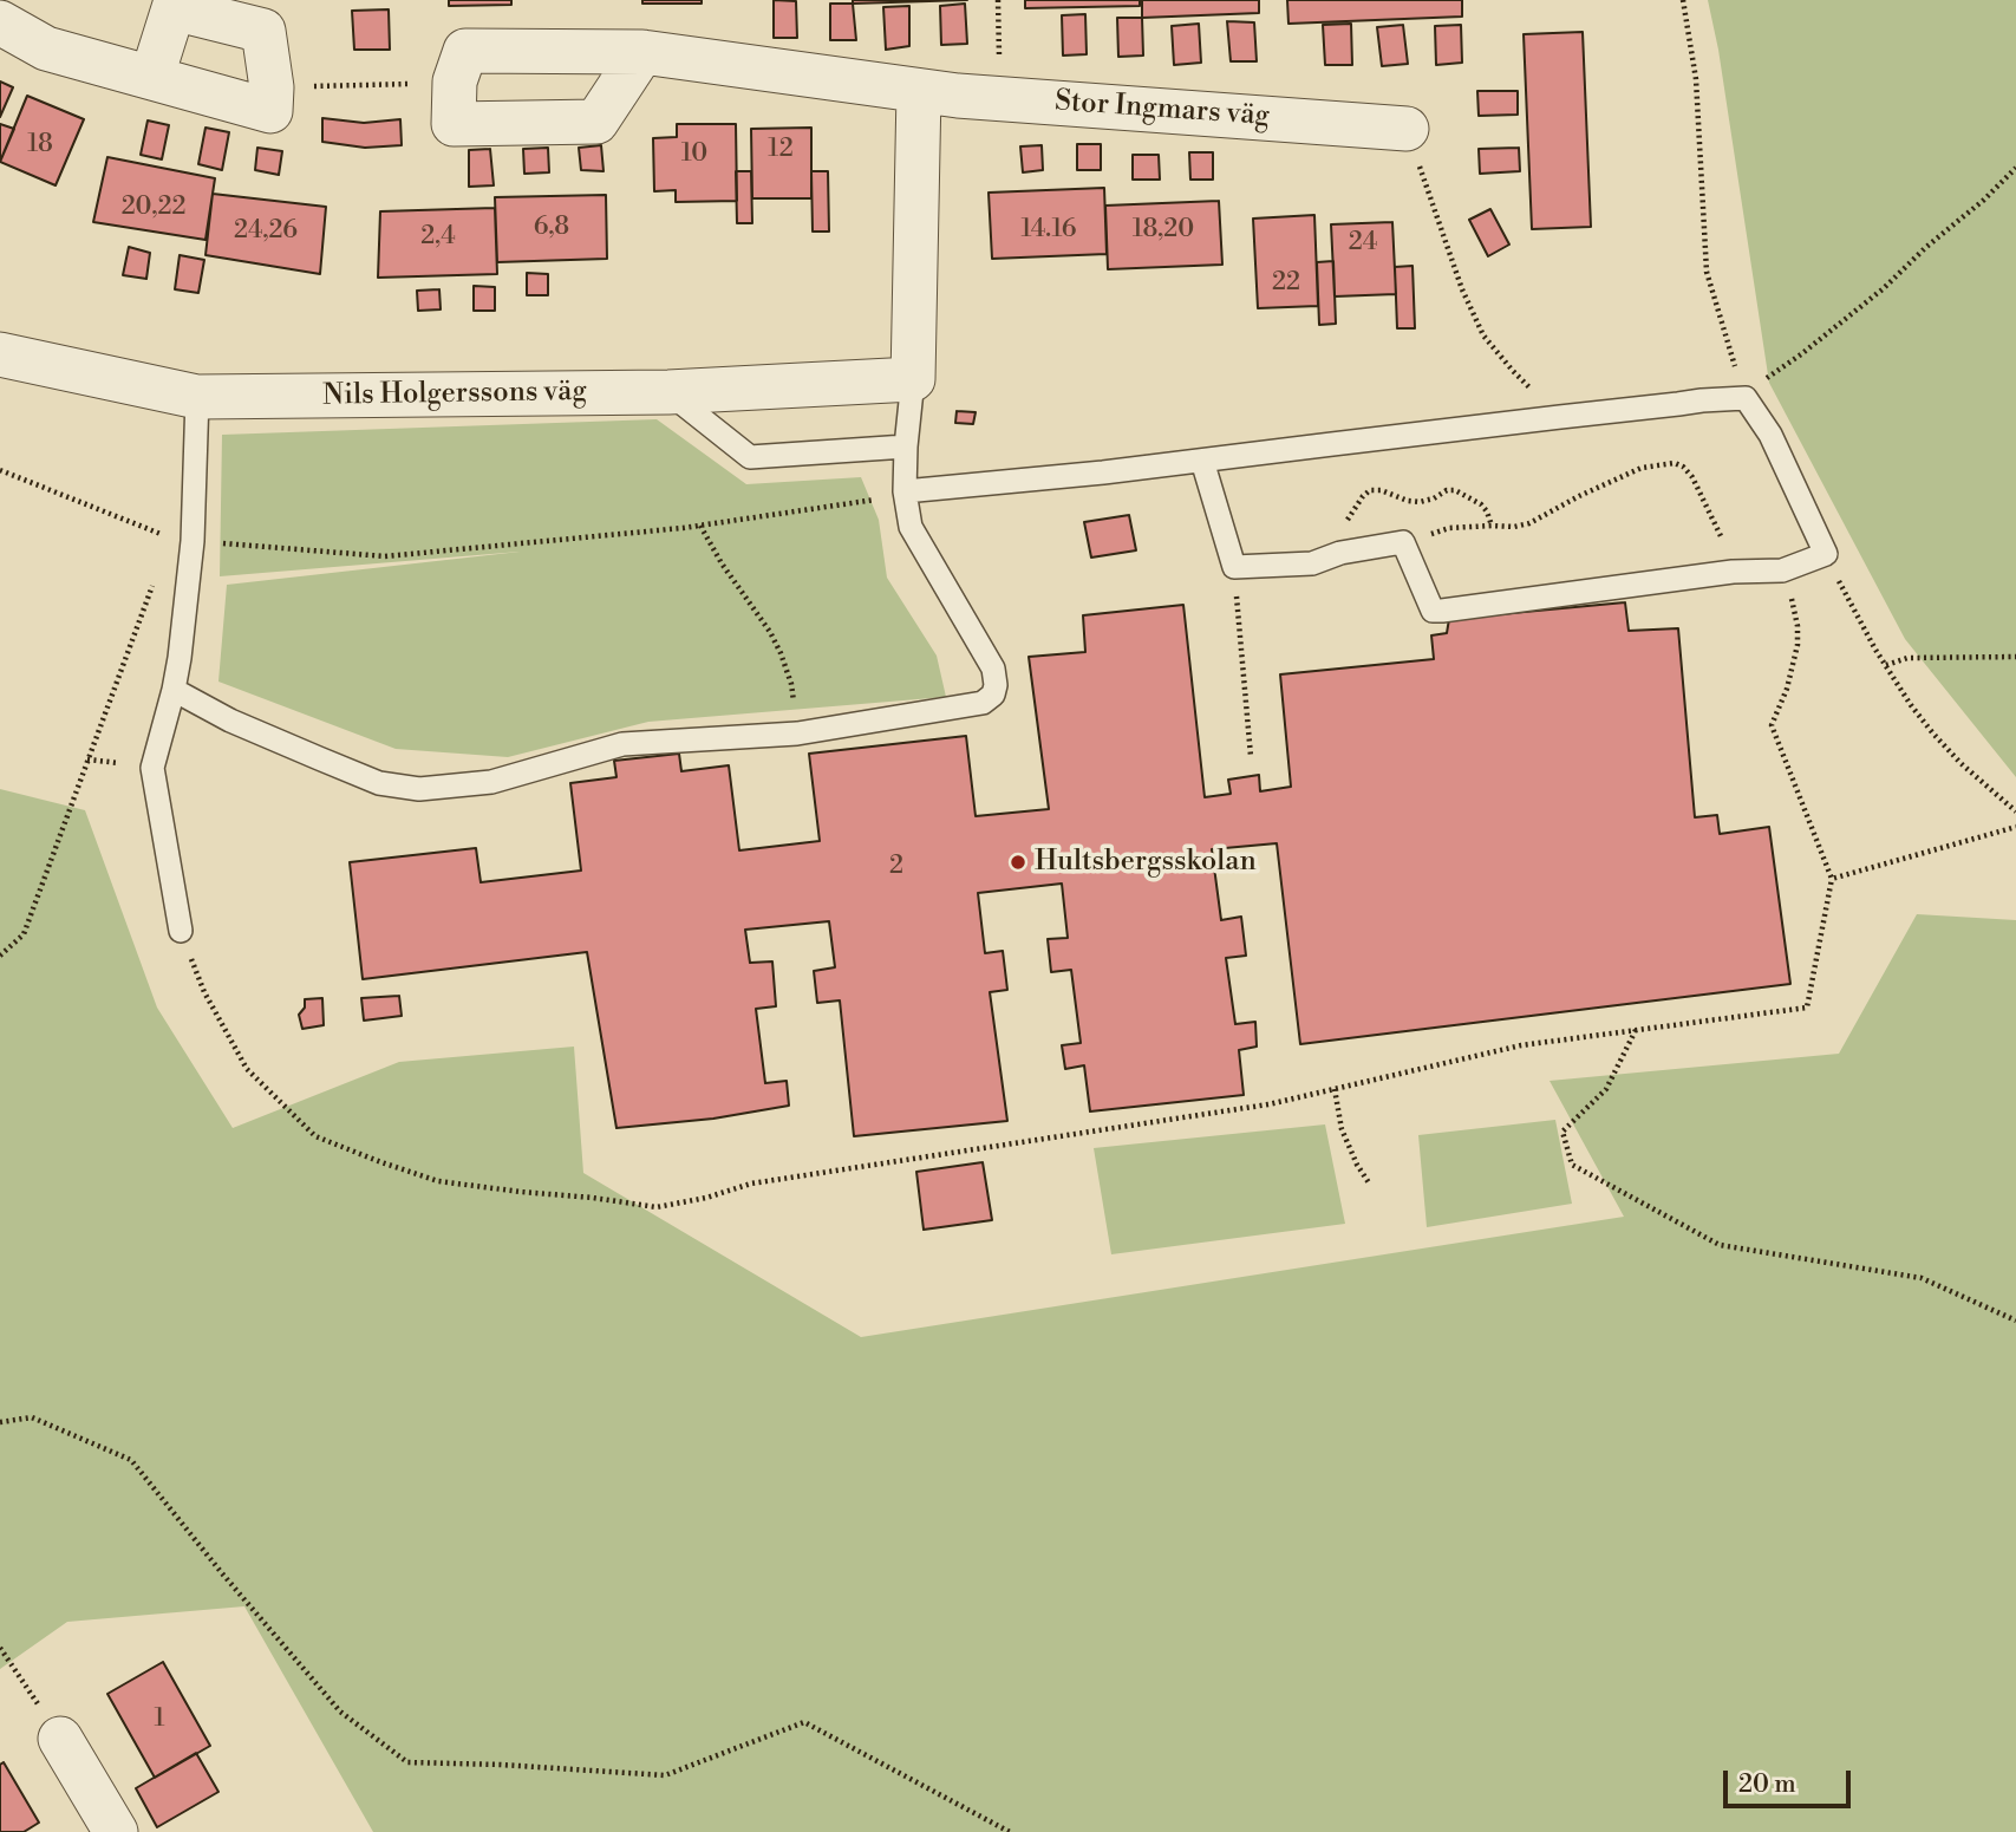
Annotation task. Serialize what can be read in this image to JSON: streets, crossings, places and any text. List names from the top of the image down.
{
  "streets": {
    "street": ["Stor Ingmars väg", "Nils Holgerssons väg"]
  },
  "places": ["Hultsbergsskolan"],
  "house_numbers": [
    "18",
    "12",
    "10",
    "20,22",
    "6,8",
    "14.16",
    "18,20",
    "24,26",
    "2,4",
    "24",
    "22",
    "2",
    "1"
  ],
  "scale_bar": "20 m"
}
